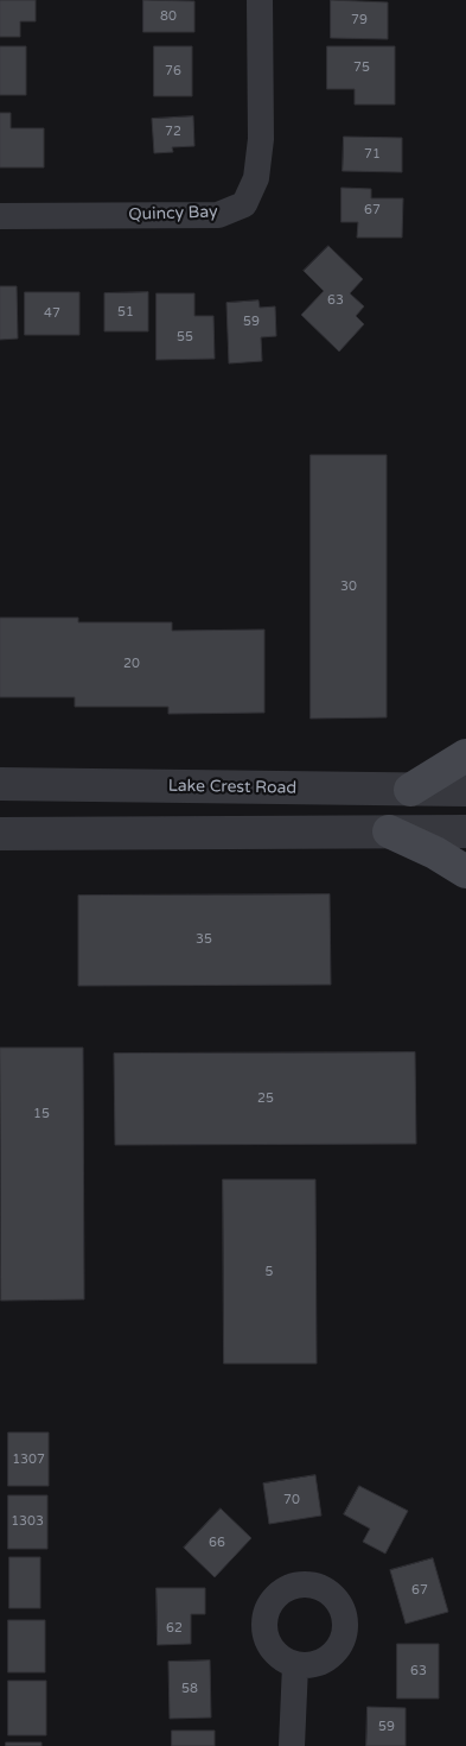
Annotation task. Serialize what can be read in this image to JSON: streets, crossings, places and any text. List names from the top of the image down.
{
  "streets": {
    "street": ["Quincy Bay", "Lake Crest Road"]
  },
  "house_numbers": [
    "80",
    "79",
    "75",
    "76",
    "72",
    "71",
    "67",
    "63",
    "51",
    "47",
    "59",
    "55",
    "30",
    "20",
    "35",
    "25",
    "15",
    "5",
    "1307",
    "70",
    "1303",
    "66",
    "67",
    "62",
    "63",
    "58",
    "59"
  ]
}
